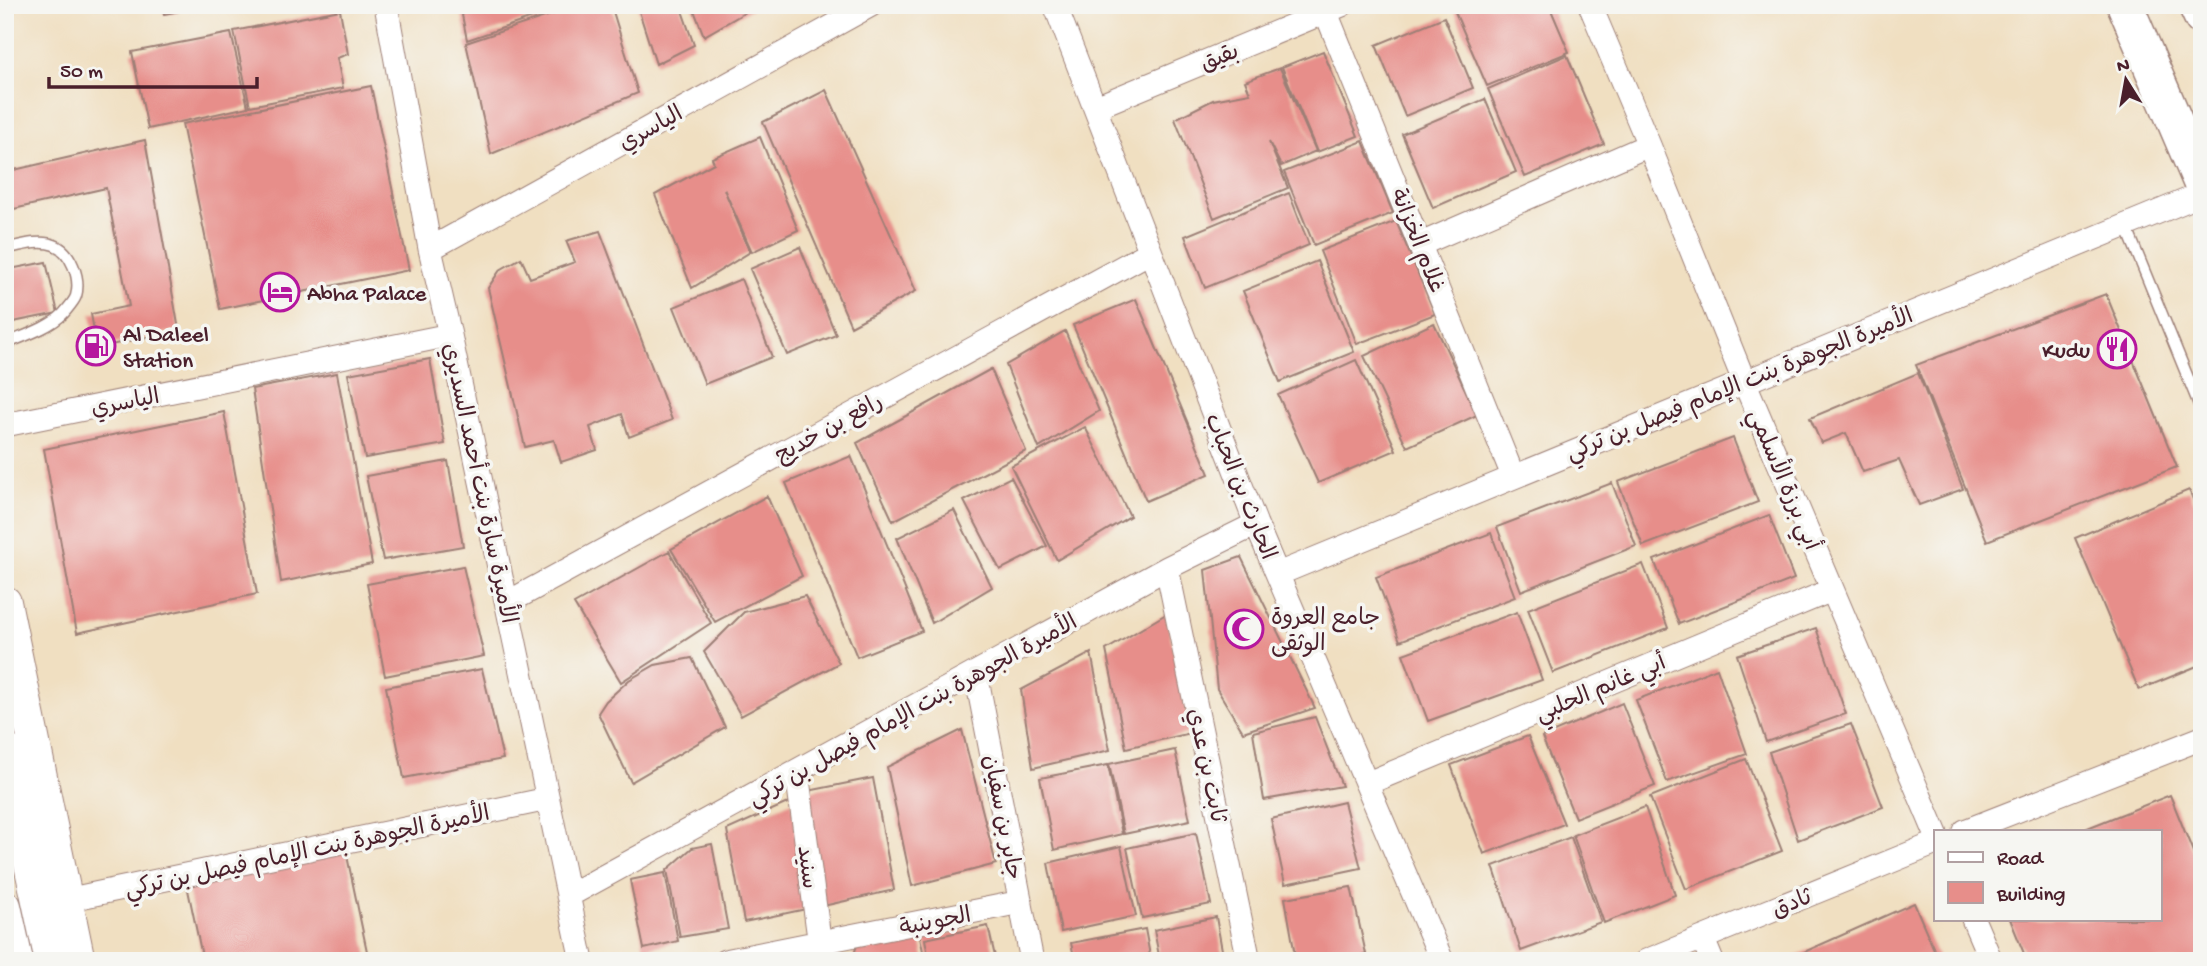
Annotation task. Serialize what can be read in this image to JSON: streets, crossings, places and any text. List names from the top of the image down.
{
  "streets": {
    "street": [
      "بقيق",
      "الياسري",
      "غلام الخزانة",
      "الأميرة الجوهرة بنت الإمام فيصل بن تركي",
      "رافع بن خديج",
      "أبي برزة الأسلمي",
      "الأميرة سارة بنت أحمد السديري",
      "الحارث بن الحباب",
      "أبي غانم الحلبي",
      "ثابت بن عدي",
      "جابر بن سفيان",
      "سنيد",
      "ثادق",
      "الجوينبة"
    ]
  },
  "crossings": [
    ["بقيق", "غلام الخزانة"],
    ["بقيق", "الحارث بن الحباب"],
    ["الياسري", "الأميرة سارة بنت أحمد السديري"],
    ["غلام الخزانة", "الأميرة الجوهرة بنت الإمام فيصل بن تركي"],
    ["الأميرة الجوهرة بنت الإمام فيصل بن تركي", "أبي برزة الأسلمي"],
    ["الأميرة الجوهرة بنت الإمام فيصل بن تركي", "الأميرة سارة بنت أحمد السديري"],
    ["الأميرة الجوهرة بنت الإمام فيصل بن تركي", "الحارث بن الحباب"],
    ["الأميرة الجوهرة بنت الإمام فيصل بن تركي", "ثابت بن عدي"],
    ["الأميرة الجوهرة بنت الإمام فيصل بن تركي", "جابر بن سفيان"],
    ["الأميرة الجوهرة بنت الإمام فيصل بن تركي", "سنيد"],
    ["رافع بن خديج", "الأميرة سارة بنت أحمد السديري"],
    ["رافع بن خديج", "الحارث بن الحباب"],
    ["أبي برزة الأسلمي", "أبي غانم الحلبي"],
    ["الحارث بن الحباب", "أبي غانم الحلبي"],
    ["جابر بن سفيان", "الجوينبة"],
    ["سنيد", "الجوينبة"]
  ],
  "places": {
    "hotel": ["Abha Palace"],
    "fuel station": ["Al Daleel Station"],
    "restaurant": ["Kudu"],
    "mosque": ["جامع العروة الوثقى"]
  },
  "legend": ["Road", "Building"],
  "scale_bar": "50 m",
  "north": "top"
}
